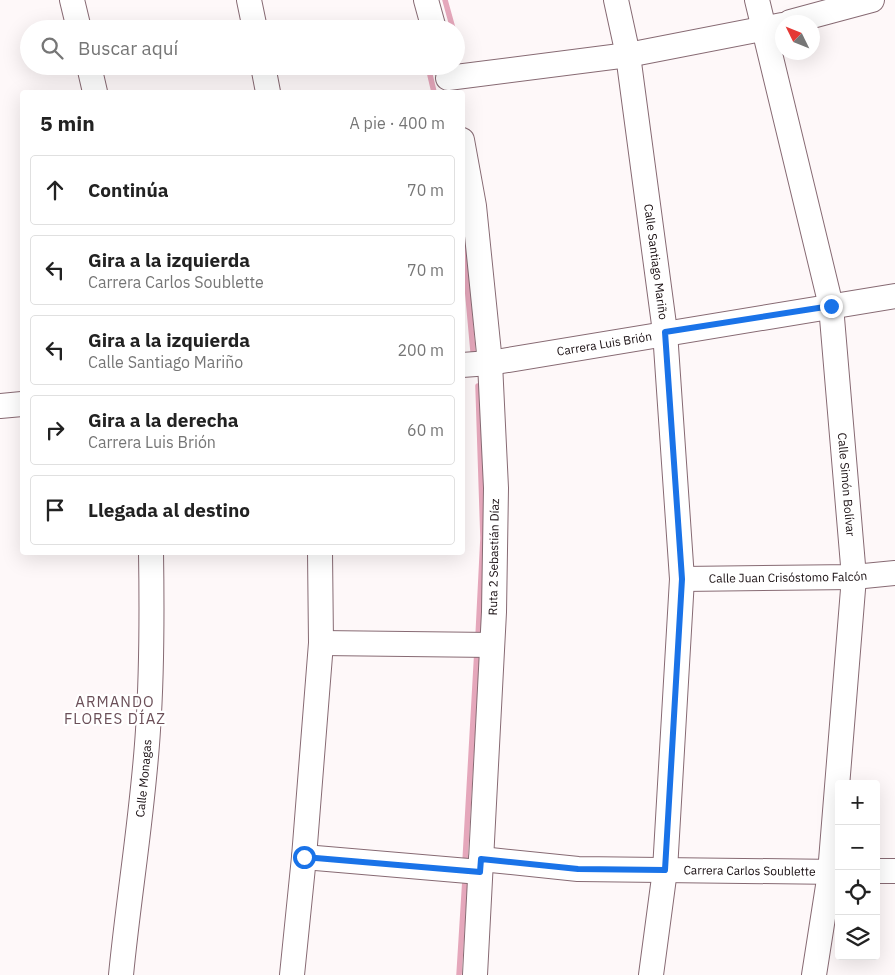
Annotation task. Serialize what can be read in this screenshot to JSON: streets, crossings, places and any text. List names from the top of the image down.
{
  "streets": {
    "street": [
      "Calle Santiago Mariño",
      "Carrera Luis Brión",
      "Calle Simón Bolívar",
      "Ruta 2 Sebastián Díaz",
      "Calle Juan Crisóstomo Falcón",
      "Calle Monagas",
      "Carrera Carlos Soublette"
    ]
  },
  "crossings": [
    ["Calle Santiago Mariño", "Carrera Luis Brión"],
    ["Calle Santiago Mariño", "Calle Juan Crisóstomo Falcón"],
    ["Calle Santiago Mariño", "Carrera Carlos Soublette"],
    ["Carrera Luis Brión", "Calle Simón Bolívar"],
    ["Carrera Luis Brión", "Ruta 2 Sebastián Díaz"],
    ["Calle Simón Bolívar", "Calle Juan Crisóstomo Falcón"],
    ["Calle Simón Bolívar", "Carrera Carlos Soublette"],
    ["Ruta 2 Sebastián Díaz", "Carrera Carlos Soublette"]
  ],
  "districts": ["ARMANDO FLORES DÍAZ"],
  "north": "top left",
  "page": {
    "search": "Buscar aquí",
    "heading": ["5 min", "A pie · 400 m"],
    "list": [
      ["Continúa", "70 m"],
      ["Gira a la izquierda", "Carrera Carlos Soublette", "70 m"],
      ["Gira a la izquierda", "Calle Santiago Mariño", "200 m"],
      ["Gira a la derecha", "Carrera Luis Brión", "60 m"],
      "Llegada al destino"
    ],
    "map_buttons": ["+", "−"]
  }
}
